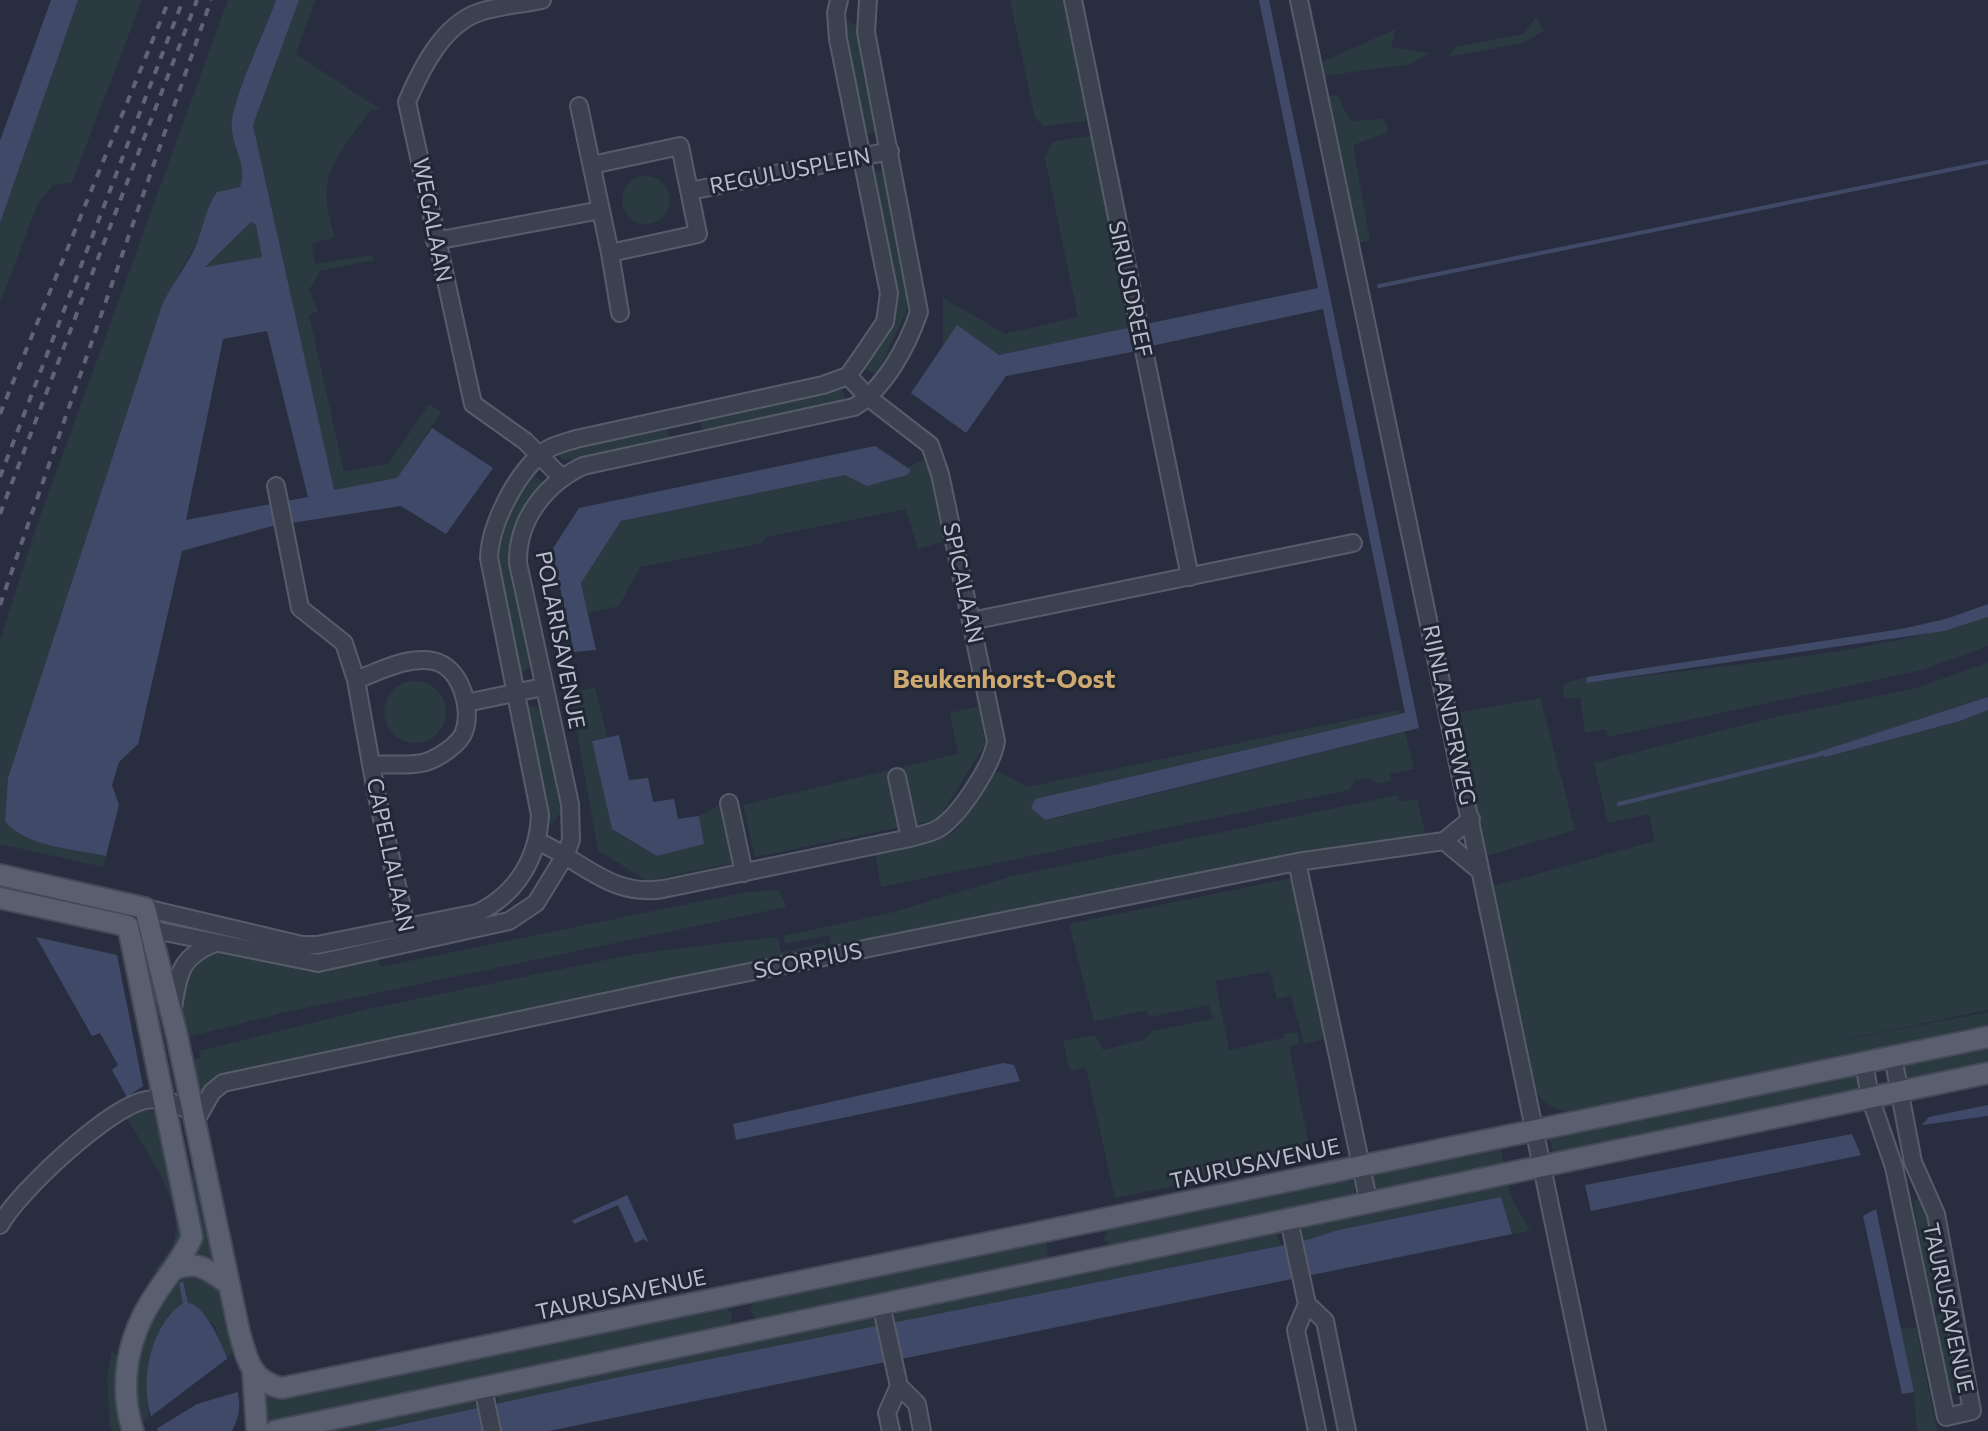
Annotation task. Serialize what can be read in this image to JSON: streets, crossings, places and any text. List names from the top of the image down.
{
  "streets": {
    "main road": ["POLARISAVENUE", "TAURUSAVENUE"],
    "street": [
      "REGULUSPLEIN",
      "WEGALAAN",
      "SIRIUSDREEF",
      "SPICALAAN",
      "RIJNLANDERWEG",
      "CAPELLALAAN",
      "SCORPIUS"
    ]
  },
  "crossings": [
    ["WEGALAAN", "POLARISAVENUE"],
    ["SPICALAAN", "POLARISAVENUE"],
    ["POLARISAVENUE", "CAPELLALAAN"],
    ["RIJNLANDERWEG", "TAURUSAVENUE"]
  ],
  "districts": ["Beukenhorst-Oost"]
}
